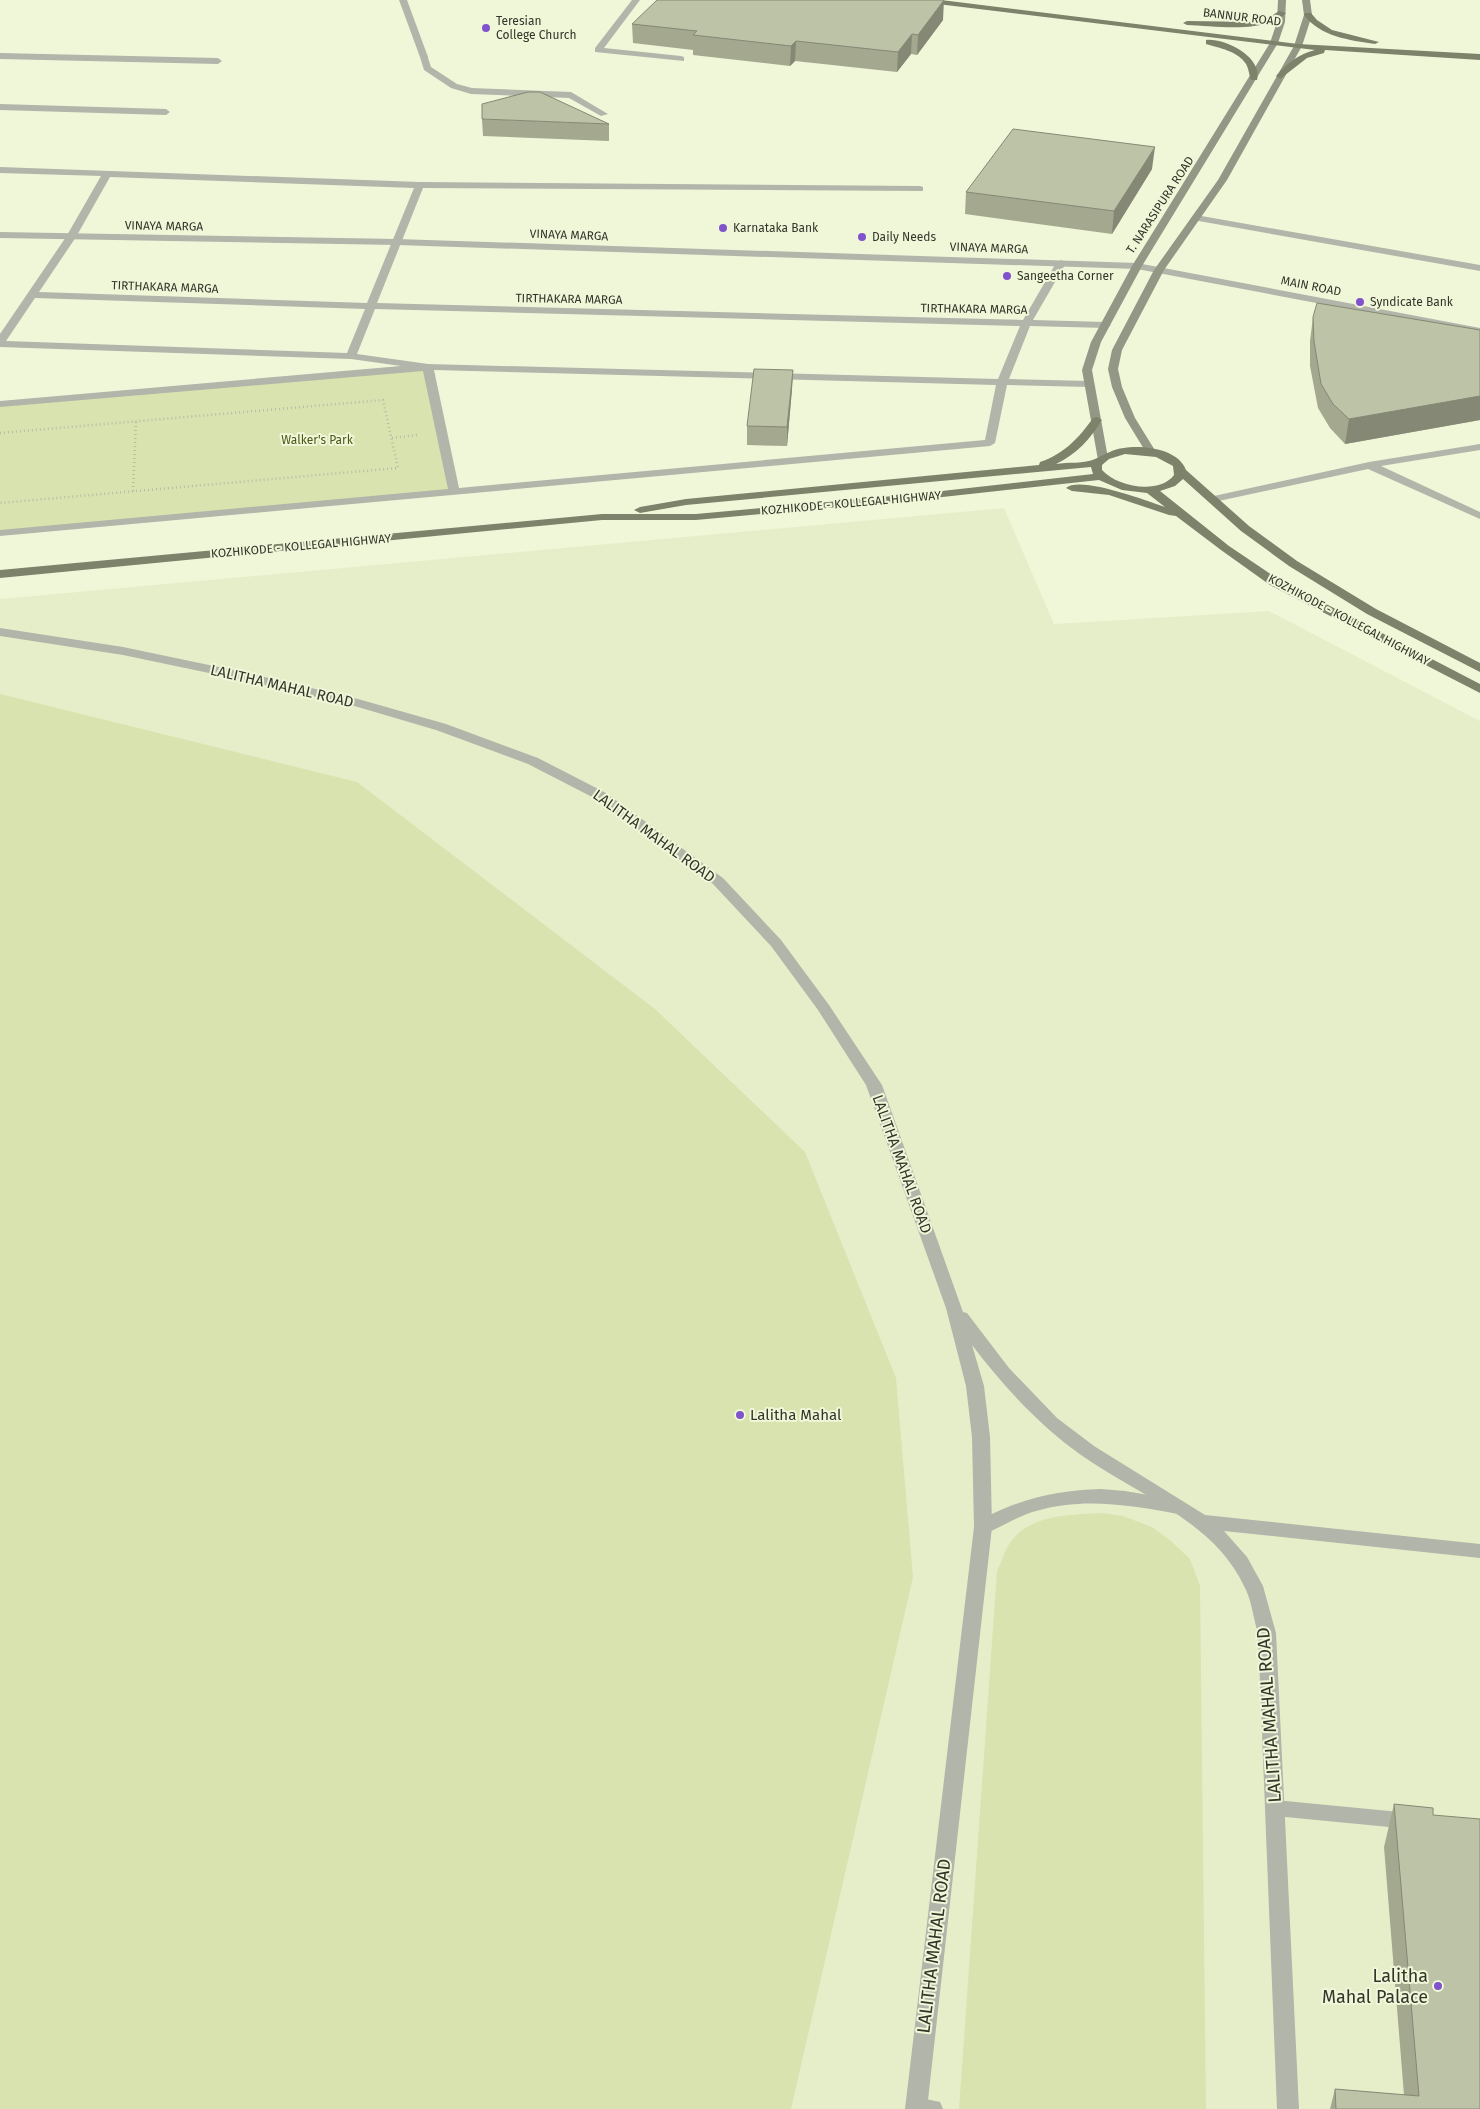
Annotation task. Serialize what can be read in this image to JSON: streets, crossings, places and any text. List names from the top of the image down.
{
  "streets": {
    "main road": ["BANNUR ROAD", "T. NARASIPURA ROAD", "KOZHIKODE - KOLLEGAL HIGHWAY"],
    "street": [
      "VINAYA MARGA",
      "MAIN ROAD",
      "TIRTHAKARA MARGA",
      "LALITHA MAHAL ROAD"
    ]
  },
  "crossings": [
    ["T. NARASIPURA ROAD", "VINAYA MARGA"],
    ["T. NARASIPURA ROAD", "MAIN ROAD"],
    ["T. NARASIPURA ROAD", "TIRTHAKARA MARGA"],
    ["T. NARASIPURA ROAD", "KOZHIKODE - KOLLEGAL HIGHWAY"],
    ["VINAYA MARGA", "MAIN ROAD"]
  ],
  "parks": ["Walker's Park"],
  "places": [
    "Teresian College Church",
    "Karnataka Bank",
    "Daily Needs",
    "Sangeetha Corner",
    "Syndicate Bank",
    "Lalitha Mahal",
    "Lalitha Mahal Palace"
  ]
}
